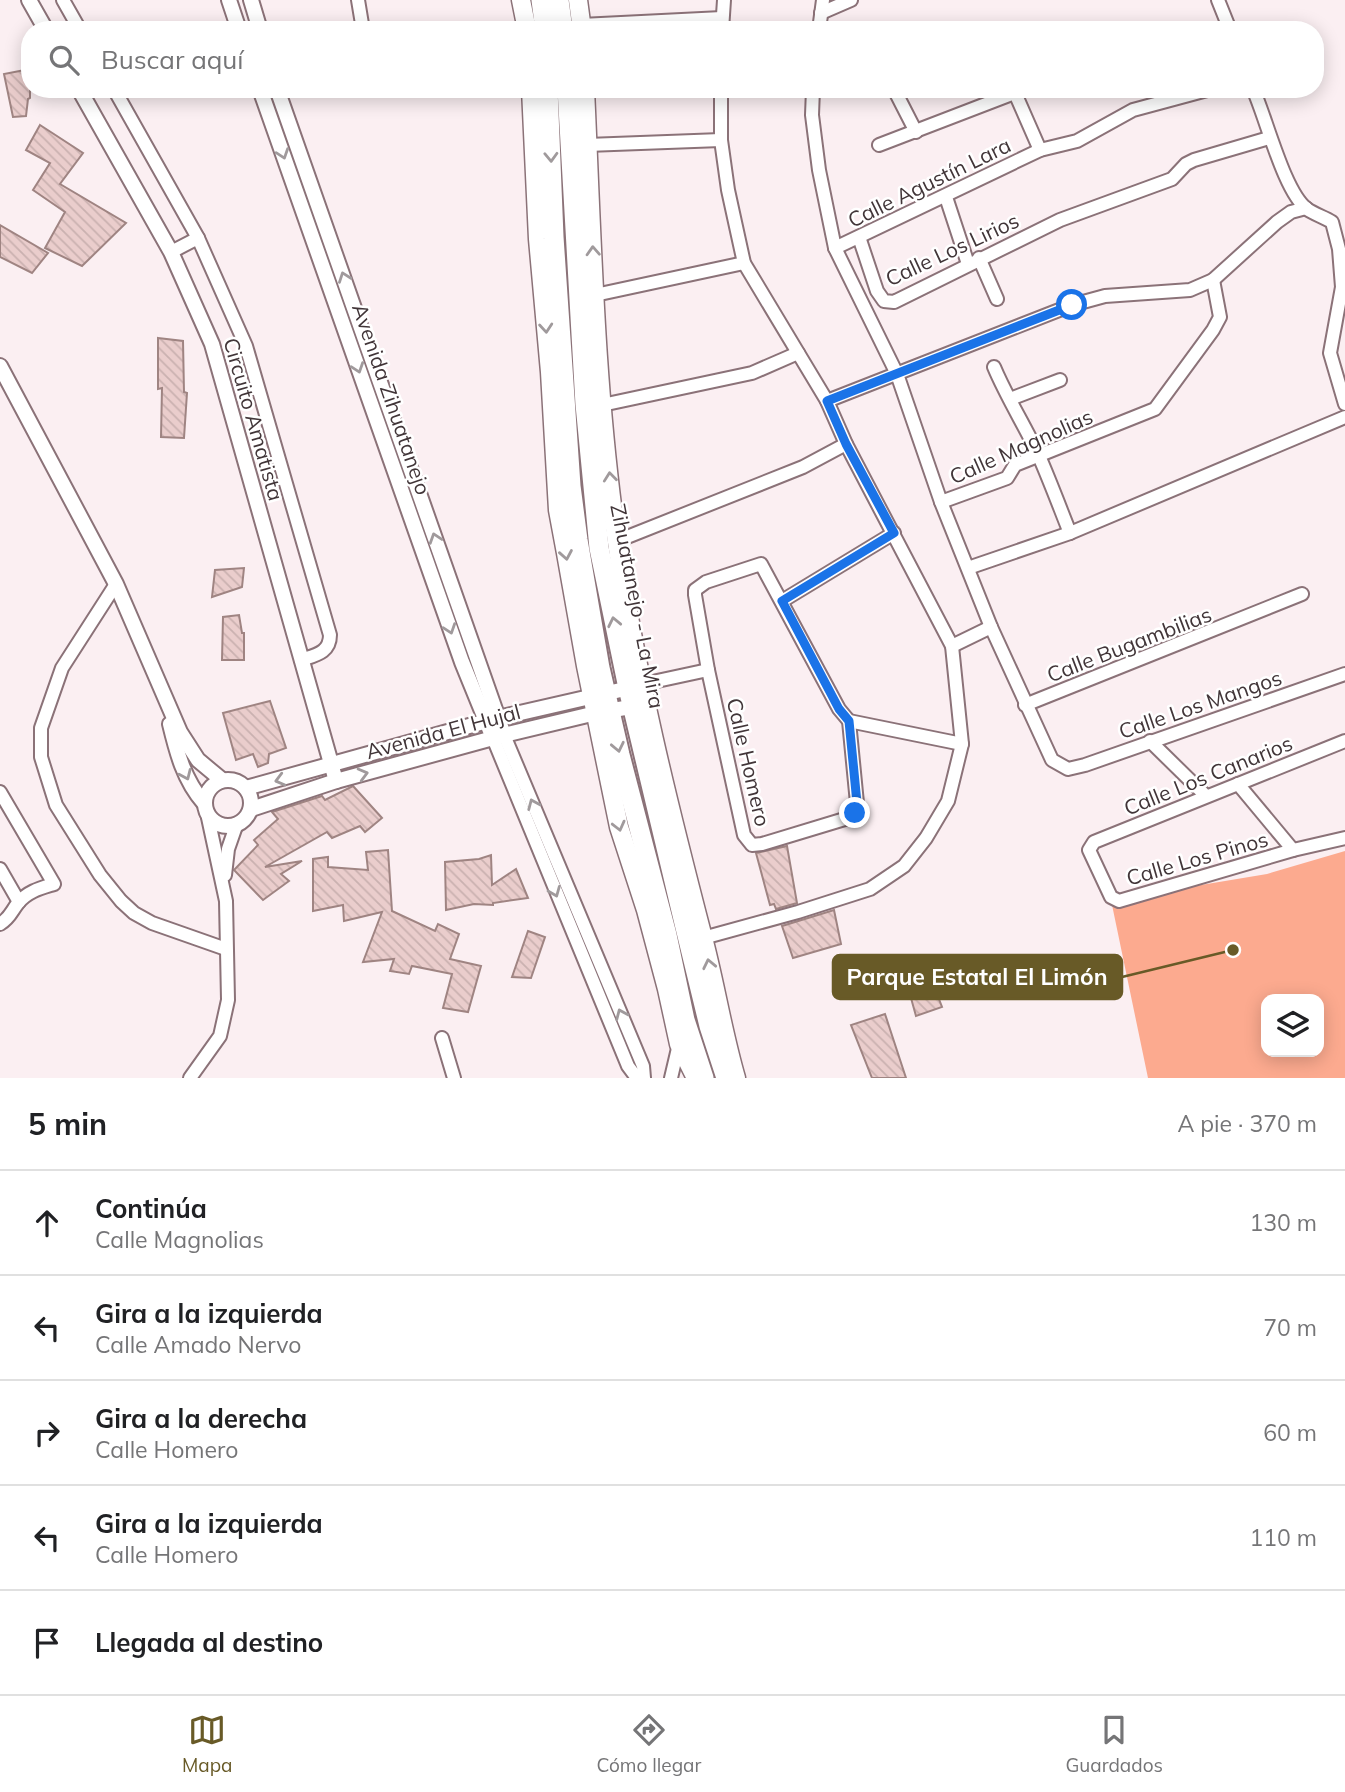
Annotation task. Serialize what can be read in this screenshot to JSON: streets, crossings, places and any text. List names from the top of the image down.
{
  "streets": {
    "highway": ["Zihuatanejo - La Mira"],
    "street": [
      "Calle Agustín Lara",
      "Calle Los Lirios",
      "Avenida Zihuatanejo",
      "Circuito Amatista",
      "Calle Magnolias",
      "Calle Bugambilias",
      "Calle Los Mangos",
      "Avenida El Hujal",
      "Calle Homero",
      "Calle Los Canarios",
      "Calle Los Pinos"
    ]
  },
  "crossings": [
    ["Calle Agustín Lara", "Calle Los Lirios"],
    ["Avenida Zihuatanejo", "Avenida El Hujal"],
    ["Circuito Amatista", "Avenida El Hujal"],
    ["Zihuatanejo - La Mira", "Avenida El Hujal"],
    ["Calle Bugambilias", "Calle Los Mangos"],
    ["Calle Los Canarios", "Calle Los Pinos"]
  ],
  "places": ["Parque Estatal El Limón"],
  "page": {
    "search": "Buscar aquí",
    "heading": ["5 min", "A pie · 370 m"],
    "list": [
      ["Continúa", "Calle Magnolias", "130 m"],
      ["Gira a la izquierda", "Calle Amado Nervo", "70 m"],
      ["Gira a la derecha", "Calle Homero", "60 m"],
      ["Gira a la izquierda", "Calle Homero", "110 m"],
      "Llegada al destino"
    ],
    "nav": ["Mapa", "Cómo llegar", "Guardados"]
  }
}
